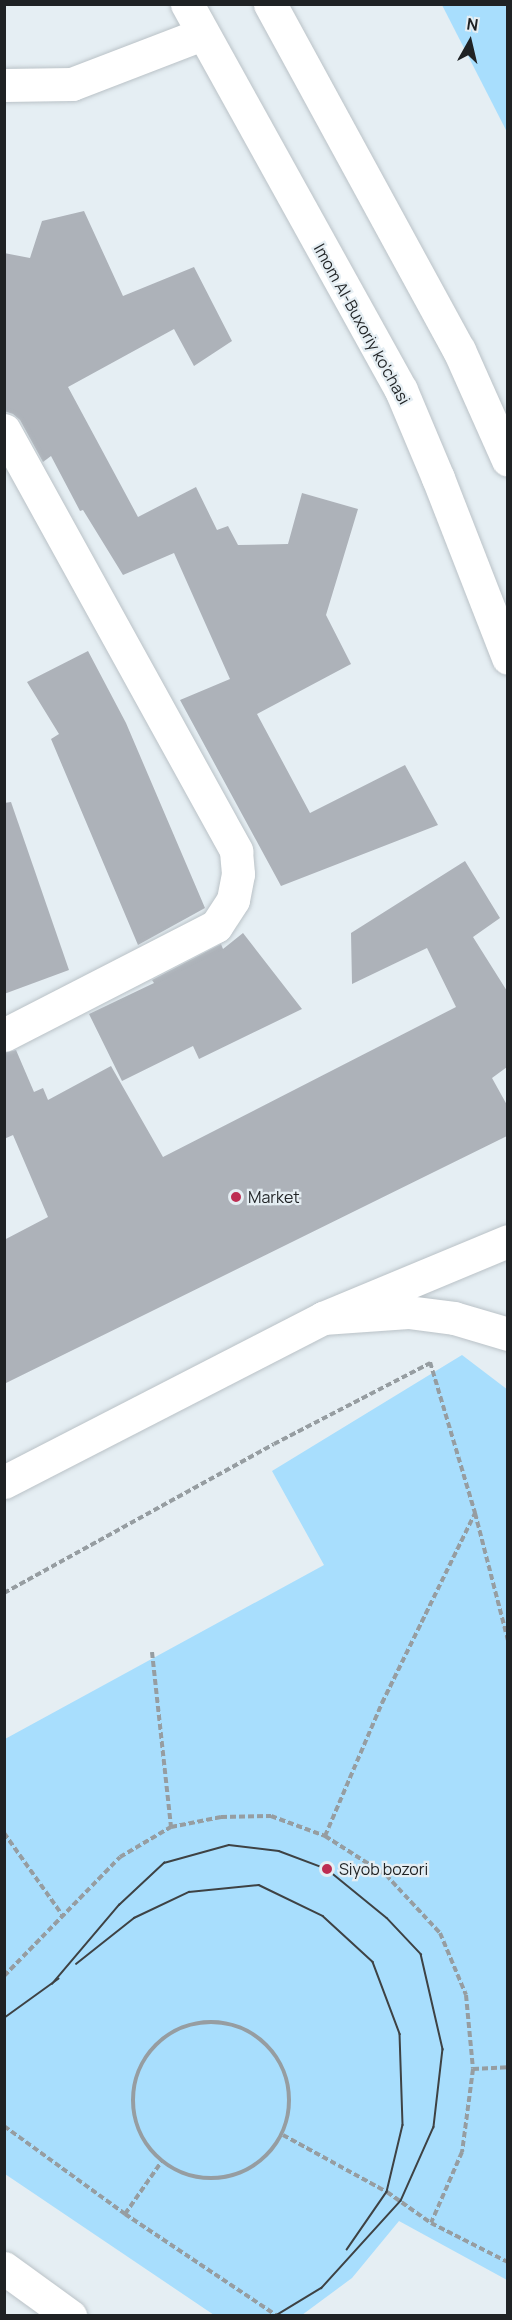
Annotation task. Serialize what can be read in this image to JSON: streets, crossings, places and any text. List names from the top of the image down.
{
  "streets": {
    "street": ["Imom Al-Buxoriy ko'chasi"]
  },
  "places": ["Market", "Siyob bozori"],
  "north": "top"
}
